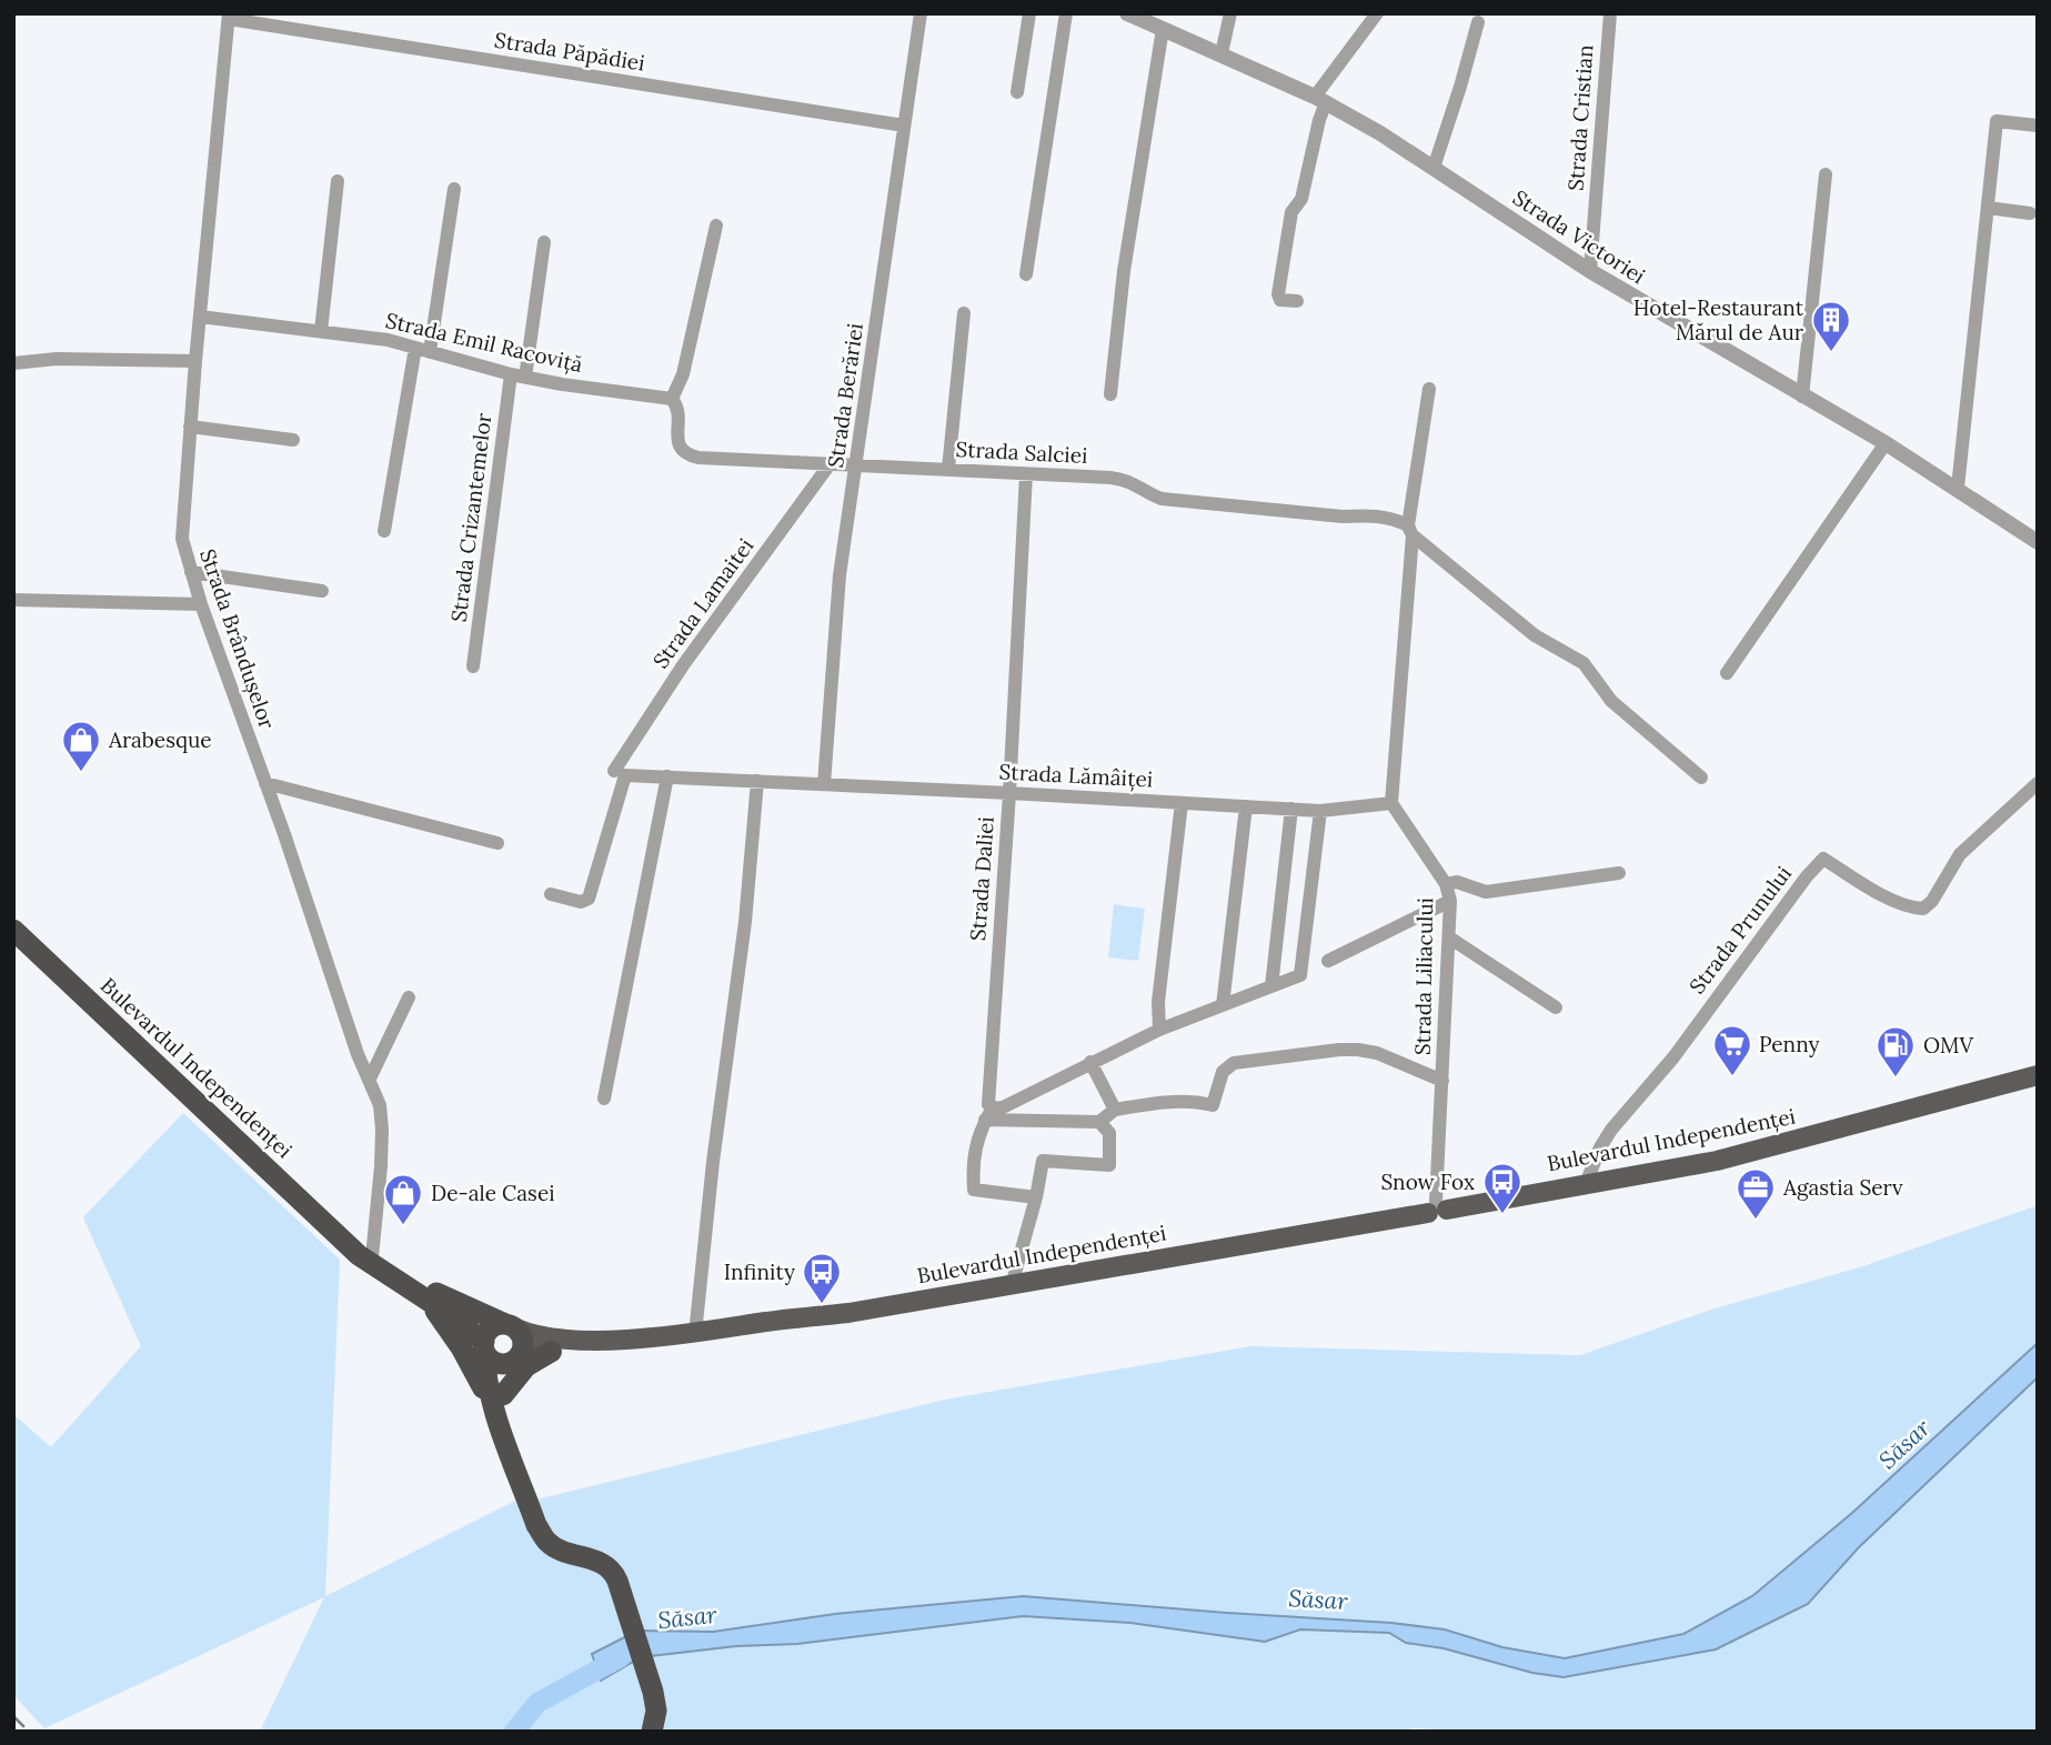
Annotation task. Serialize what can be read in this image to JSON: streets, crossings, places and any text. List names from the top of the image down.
{
  "streets": {
    "highway": ["Bulevardul Independenței"],
    "street": [
      "Strada Păpădiei",
      "Strada Cristian",
      "Strada Victoriei",
      "Strada Emil Racoviță",
      "Strada Berăriei",
      "Strada Salciei",
      "Strada Crizantemelor",
      "Strada Lamaitei",
      "Strada Brândușelor",
      "Strada Lămâiței",
      "Strada Daliei",
      "Strada Prunului",
      "Strada Liliacului"
    ]
  },
  "crossings": [
    ["Strada Păpădiei", "Strada Berăriei"],
    ["Strada Păpădiei", "Strada Brândușelor"],
    ["Strada Cristian", "Strada Victoriei"],
    ["Strada Emil Racoviță", "Strada Salciei"],
    ["Strada Emil Racoviță", "Strada Crizantemelor"],
    ["Strada Emil Racoviță", "Strada Brândușelor"],
    ["Strada Berăriei", "Strada Salciei"],
    ["Strada Berăriei", "Strada Lămâiței"],
    ["Strada Salciei", "Strada Lamaitei"],
    ["Strada Salciei", "Strada Daliei"],
    ["Strada Lamaitei", "Strada Lămâiței"],
    ["Strada Brândușelor", "Bulevardul Independenței"],
    ["Strada Lămâiței", "Strada Daliei"],
    ["Strada Lămâiței", "Strada Liliacului"],
    ["Strada Prunului", "Bulevardul Independenței"],
    ["Strada Liliacului", "Bulevardul Independenței"]
  ],
  "water": ["Săsar"],
  "places": {
    "building": ["Hotel-Restaurant Mărul de Aur"],
    "shop": ["Arabesque", "De-ale Casei"],
    "supermarket": ["Penny"],
    "fuel station": ["OMV"],
    "bus stop": ["Snow Fox", "Infinity"],
    "office": ["Agastia Serv"]
  }
}
